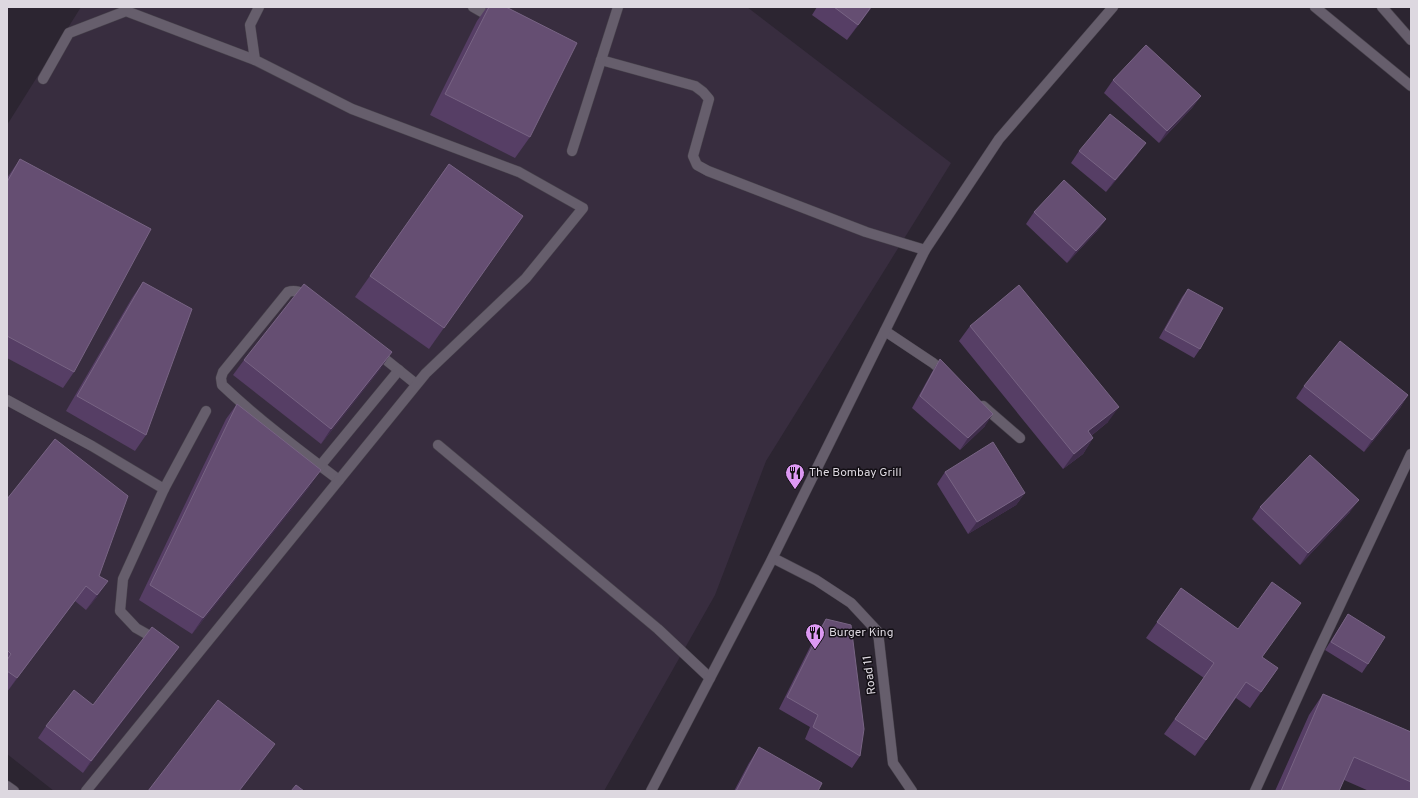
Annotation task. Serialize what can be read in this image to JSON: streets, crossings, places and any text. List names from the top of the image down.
{
  "streets": {
    "street": ["Road 11"]
  },
  "places": {
    "restaurant": ["The Bombay Grill", "Burger King"]
  }
}
